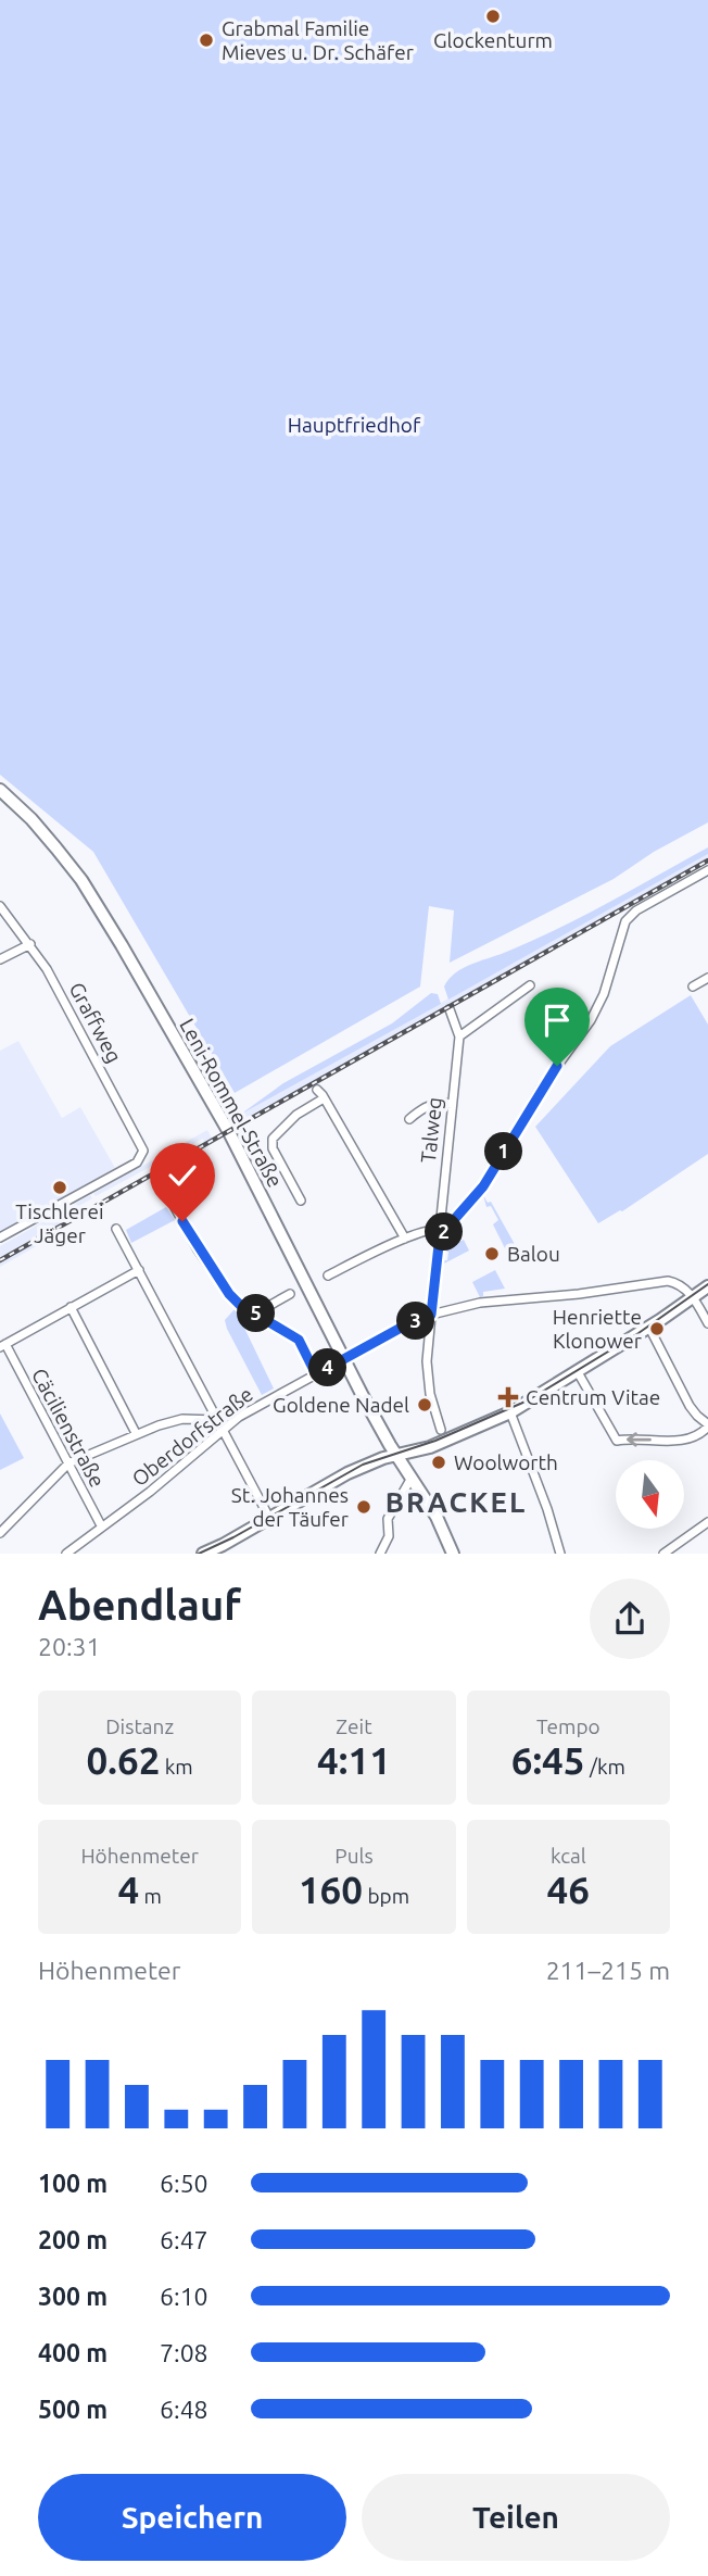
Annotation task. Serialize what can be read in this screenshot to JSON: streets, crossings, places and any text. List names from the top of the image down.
{
  "streets": {
    "main road": ["Leni-Rommel-Straße"],
    "street": [
      "Graffweg",
      "Talweg",
      "Cäcilienstraße",
      "Oberdorfstraße"
    ]
  },
  "crossings": [
    ["Leni-Rommel-Straße", "Oberdorfstraße"],
    ["Talweg", "Oberdorfstraße"],
    ["Cäcilienstraße", "Oberdorfstraße"]
  ],
  "districts": ["BRACKEL"],
  "parks": ["Hauptfriedhof"],
  "places": {
    "other": [
      "Glockenturm",
      "Grabmal Familie Mieves u. Dr. Schäfer",
      "Tischlerei Jäger",
      "Balou",
      "Henriette Klonower",
      "Goldene Nadel",
      "Woolworth",
      "St. Johannes der Täufer"
    ],
    "health": ["Centrum Vitae"]
  },
  "north": "bottom",
  "page": {
    "pins": [
      "1",
      "2",
      "5",
      "3",
      "4"
    ],
    "heading": ["Abendlauf", "20:31"],
    "stats": [
      ["Distanz", "0.62 km"],
      ["Zeit", "4:11"],
      ["Tempo", "6:45 /km"],
      ["Höhenmeter", "4 m"],
      ["Puls", "160 bpm"],
      ["kcal", "46"]
    ],
    "chart": ["Höhenmeter", "211–215 m"],
    "list": [
      {
        "name": "100 m",
        "note": "6:50"
      },
      {
        "name": "200 m",
        "note": "6:47"
      },
      {
        "name": "300 m",
        "note": "6:10"
      },
      {
        "name": "400 m",
        "note": "7:08"
      },
      {
        "name": "500 m",
        "note": "6:48"
      }
    ],
    "buttons": ["Speichern", "Teilen"]
  }
}
